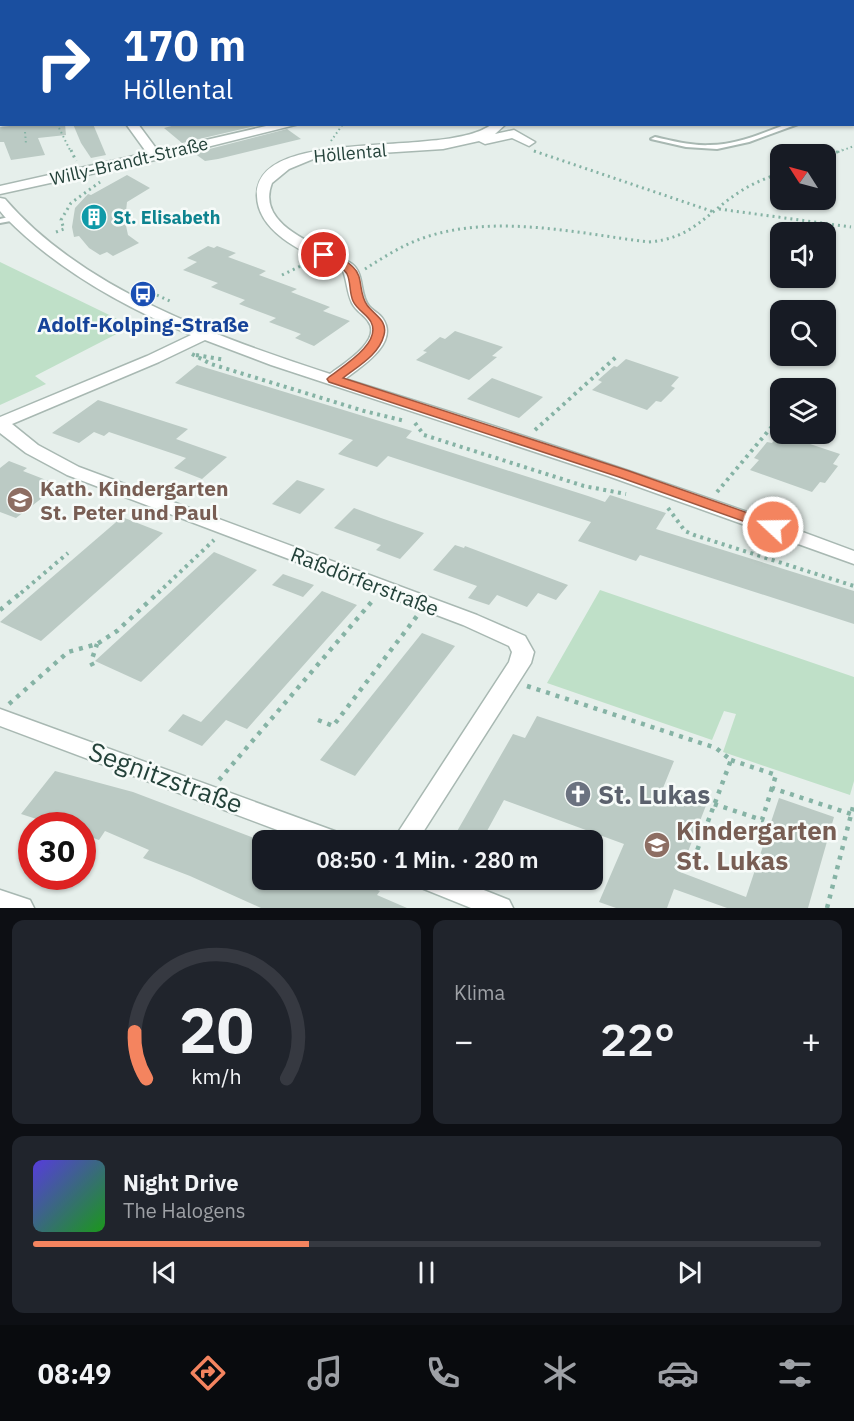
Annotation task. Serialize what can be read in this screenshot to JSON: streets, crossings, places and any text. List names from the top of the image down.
{
  "streets": {
    "street": [
      "Höllental",
      "Willy-Brandt-Straße",
      "Raßdörferstraße",
      "Segnitzstraße"
    ]
  },
  "places": {
    "building": ["St. Elisabeth"],
    "bus stop": ["Adolf-Kolping-Straße"],
    "school or university": ["Kath. Kindergarten St. Peter und Paul", "Kindergarten St. Lukas"],
    "church": ["St. Lukas"]
  },
  "north": "top left",
  "page": {
    "turn": ["170 m", "Höllental"],
    "limit": "30",
    "trip": "08:50 · 1 Min. · 280 m",
    "tile": "Klima",
    "heat": ["−", "22°", "+"],
    "song": ["Night Drive", "The Halogens"],
    "tabs": "08:49",
    "gauge": ["20", "km/h"]
  }
}
